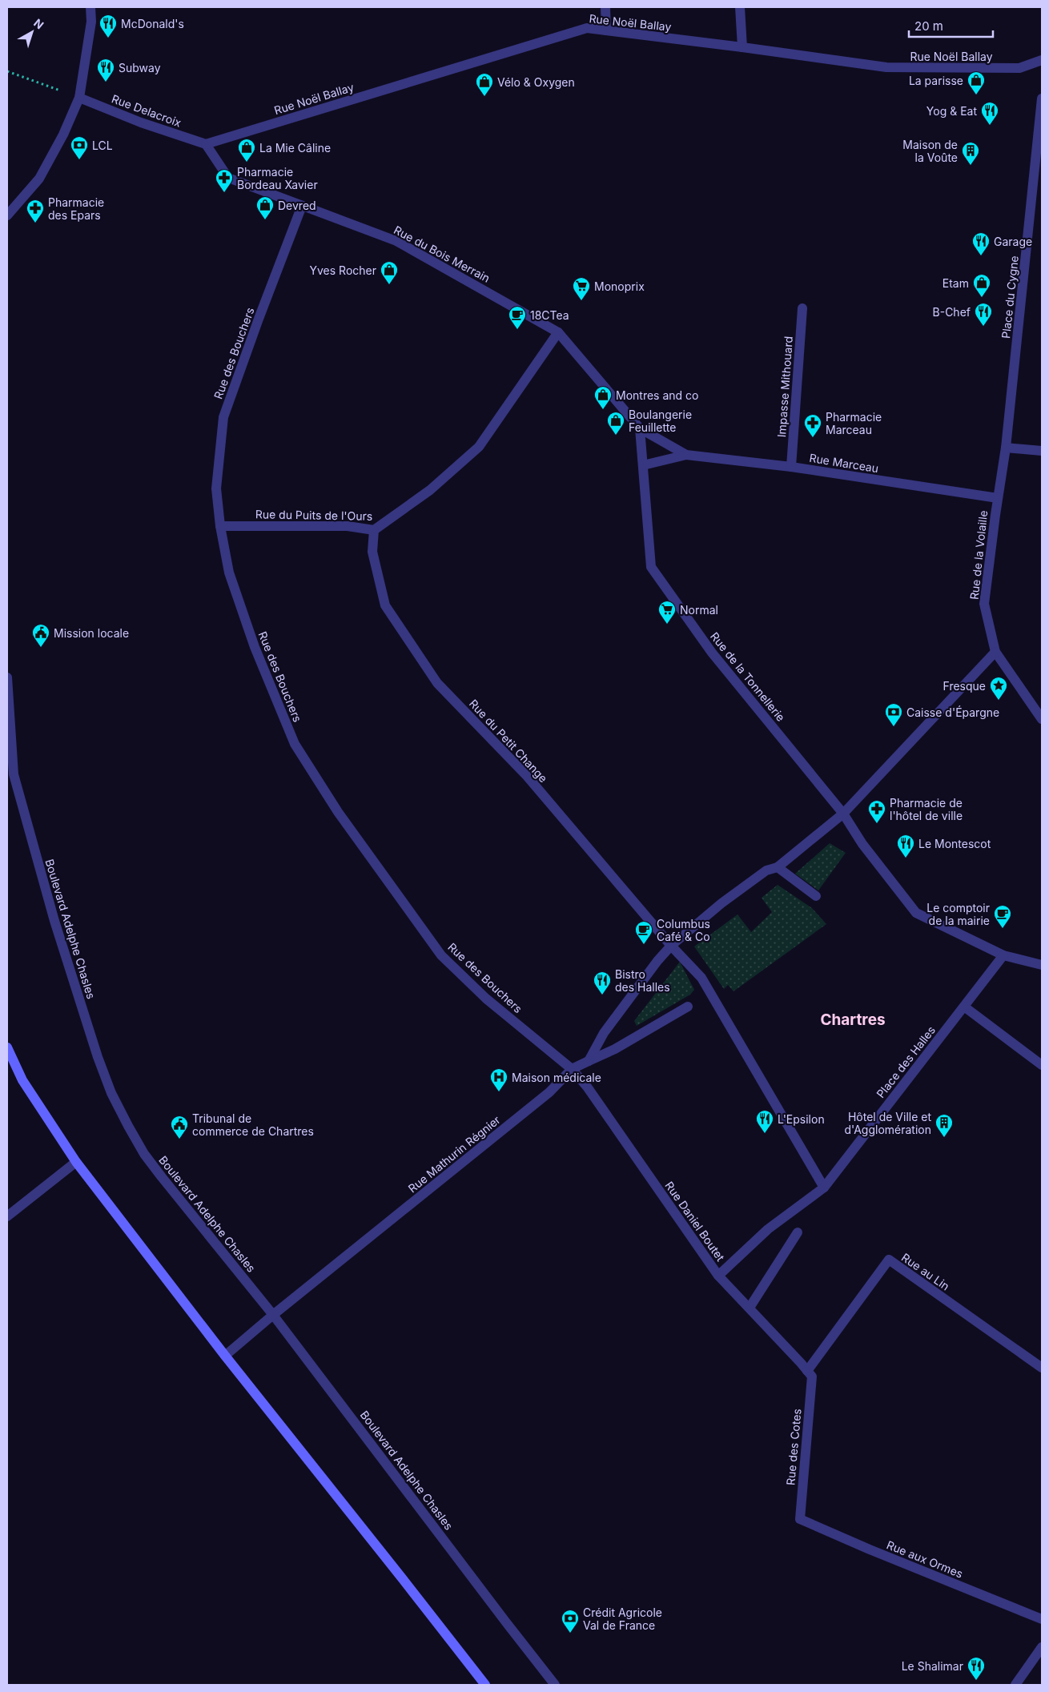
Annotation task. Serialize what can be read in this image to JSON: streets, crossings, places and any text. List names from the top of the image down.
{
  "streets": {
    "street": [
      "Rue Noël Ballay",
      "Rue Delacroix",
      "Rue du Bois Merrain",
      "Place du Cygne",
      "Rue des Bouchers",
      "Impasse Mithouard",
      "Rue Marceau",
      "Rue du Puits de l'Ours",
      "Rue de la Volaille",
      "Rue de la Tonnellerie",
      "Rue du Petit Change",
      "Boulevard Adelphe Chasles",
      "Place des Halles",
      "Rue Mathurin Régnier",
      "Rue Daniel Boutet",
      "Rue au Lin",
      "Rue des Cotes",
      "Rue aux Ormes"
    ]
  },
  "crossings": [
    ["Rue Noël Ballay", "Rue Delacroix"],
    ["Rue Noël Ballay", "Rue du Bois Merrain"],
    ["Rue Delacroix", "Rue du Bois Merrain"],
    ["Rue du Bois Merrain", "Rue des Bouchers"],
    ["Rue du Bois Merrain", "Rue Marceau"],
    ["Rue du Bois Merrain", "Rue du Puits de l'Ours"],
    ["Rue du Bois Merrain", "Rue de la Tonnellerie"],
    ["Place du Cygne", "Rue Marceau"],
    ["Place du Cygne", "Rue de la Volaille"],
    ["Rue des Bouchers", "Rue du Puits de l'Ours"],
    ["Rue des Bouchers", "Rue Mathurin Régnier"],
    ["Rue des Bouchers", "Rue Daniel Boutet"],
    ["Impasse Mithouard", "Rue Marceau"],
    ["Rue Marceau", "Rue de la Volaille"],
    ["Rue Marceau", "Rue de la Tonnellerie"],
    ["Rue du Puits de l'Ours", "Rue du Petit Change"],
    ["Boulevard Adelphe Chasles", "Rue Mathurin Régnier"],
    ["Place des Halles", "Rue Daniel Boutet"],
    ["Rue Mathurin Régnier", "Rue Daniel Boutet"],
    ["Rue Daniel Boutet", "Rue au Lin"],
    ["Rue Daniel Boutet", "Rue des Cotes"],
    ["Rue au Lin", "Rue des Cotes"],
    ["Rue des Cotes", "Rue aux Ormes"]
  ],
  "districts": ["Chartres"],
  "places": {
    "restaurant": [
      "McDonald's",
      "Subway",
      "Yog & Eat",
      "Garage",
      "B-Chef",
      "Le Montescot",
      "Bistro des Halles",
      "L'Epsilon",
      "Le Shalimar"
    ],
    "shop": [
      "La parisse",
      "Vélo & Oxygen",
      "La Mie Câline",
      "Devred",
      "Yves Rocher",
      "Etam",
      "Montres and co",
      "Boulangerie Feuillette"
    ],
    "bank": ["LCL", "Caisse d'Épargne", "Crédit Agricole Val de France"],
    "building": ["Maison de la Voûte", "Hôtel de Ville et d'Agglomération"],
    "pharmacy": [
      "Pharmacie Bordeau Xavier",
      "Pharmacie des Epars",
      "Pharmacie Marceau",
      "Pharmacie de l'hôtel de ville"
    ],
    "supermarket": ["Monoprix", "Normal"],
    "cafe": ["18CTea", "Le comptoir de la mairie", "Columbus Café & Co"],
    "public building": ["Mission locale", "Tribunal de commerce de Chartres"],
    "place": ["Fresque"],
    "hospital": ["Maison médicale"]
  },
  "scale_bar": "20 m",
  "north": "top right"
}
